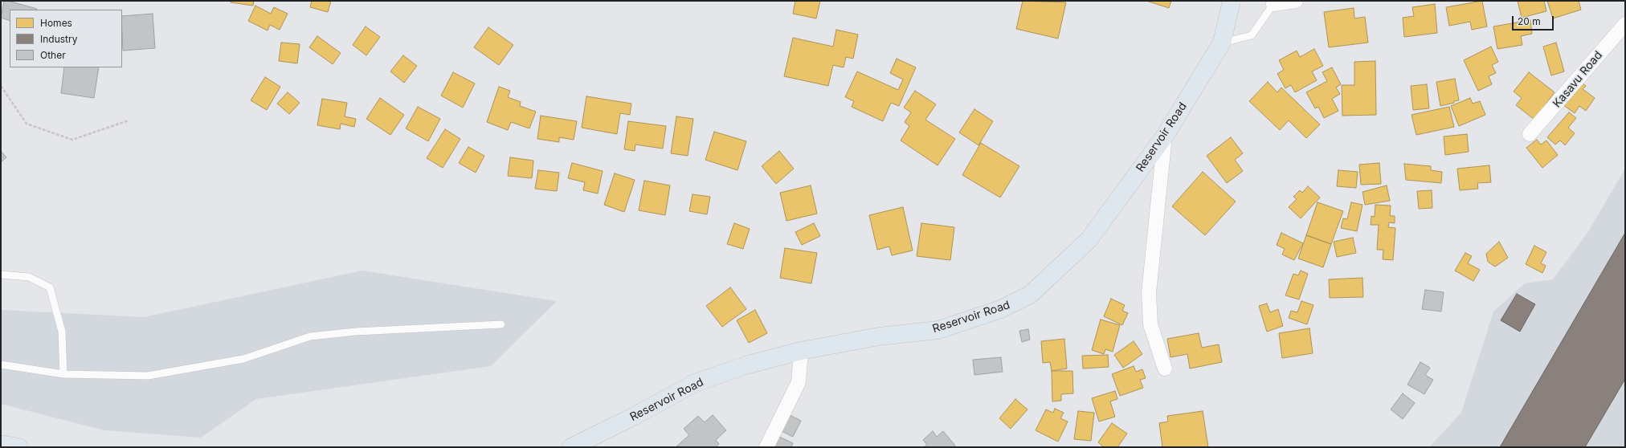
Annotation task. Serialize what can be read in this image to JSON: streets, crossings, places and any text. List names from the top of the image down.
{
  "streets": {
    "highway": ["Reservoir Road"],
    "street": ["Kasavu Road"]
  },
  "legend": ["Homes", "Industry", "Other"],
  "scale_bar": "20 m"
}
